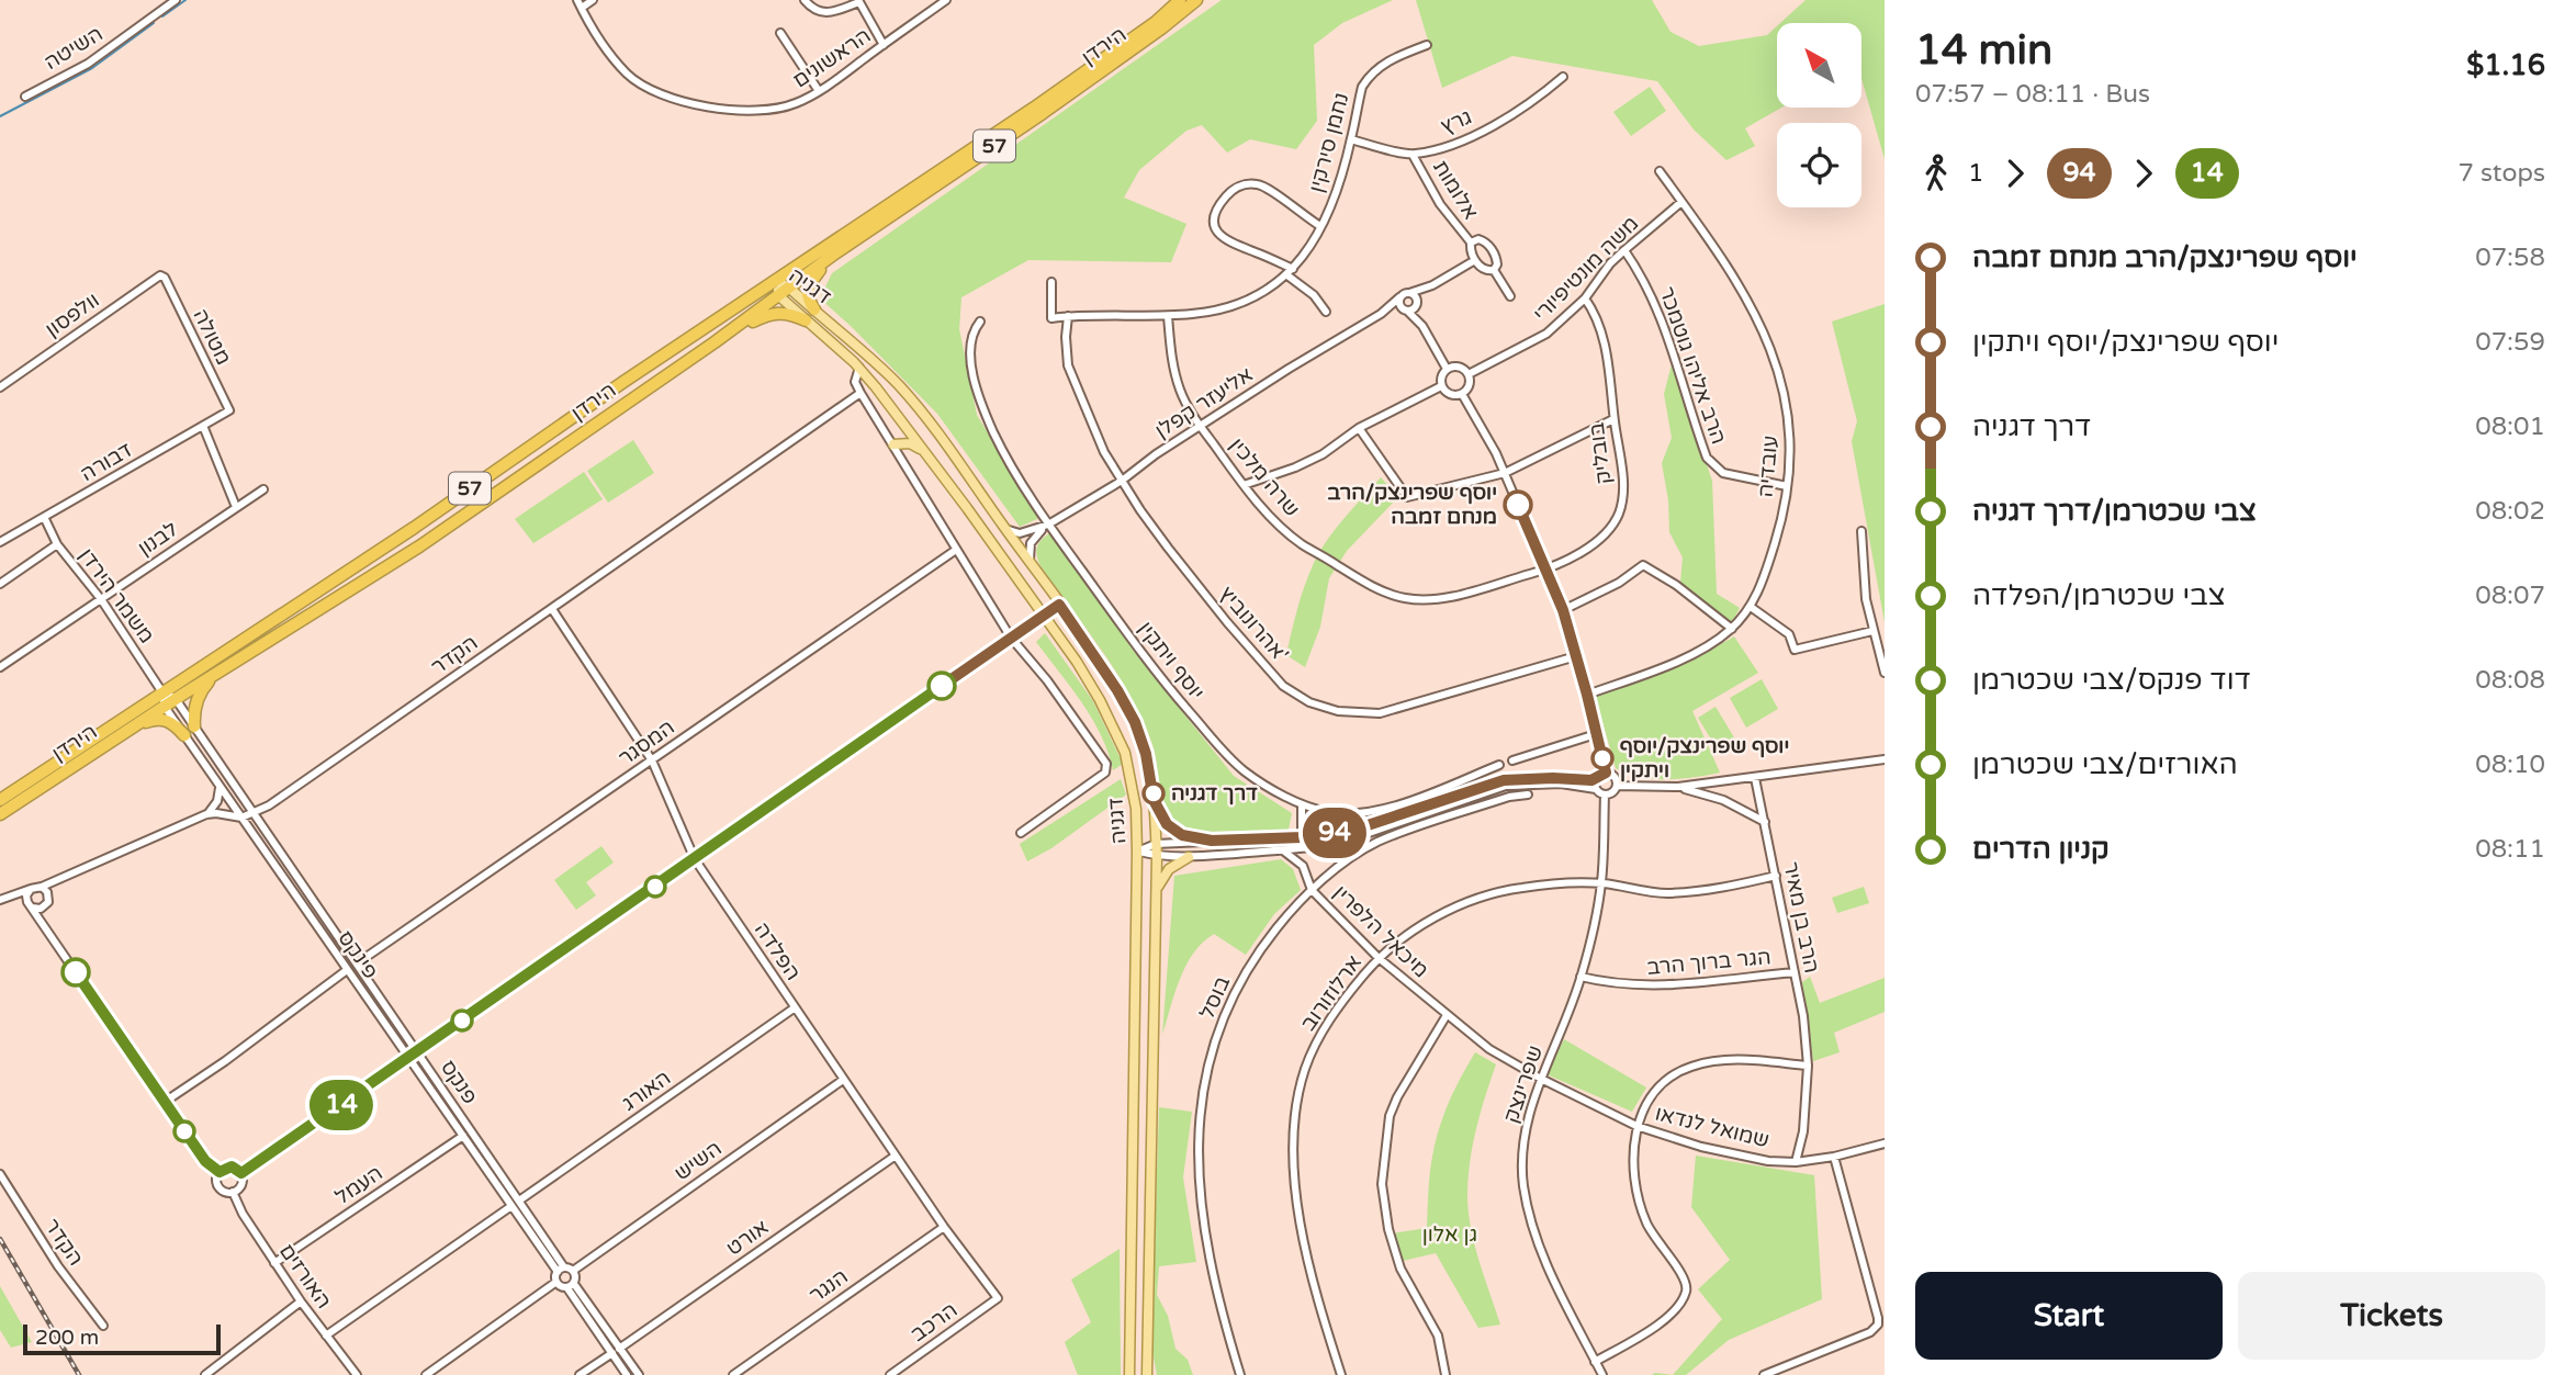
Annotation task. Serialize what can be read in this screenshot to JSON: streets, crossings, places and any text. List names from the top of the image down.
{
  "streets": {
    "highway": ["הירדן", "57"],
    "main road": ["דגניה"],
    "street": [
      "השיטה",
      "הראשונים",
      "גרץ",
      "נחמן סירקין",
      "אלומות",
      "משה מונטיפיורי",
      "וולפסון",
      "מטולה",
      "הרב אליהו גוטמכר",
      "אליעזר קפלן",
      "בובליק",
      "דבורה",
      "עובדיה",
      "שרה מלכין",
      "לבנון",
      "משמר הירדן",
      "אהרונוביץ'",
      "הקדר",
      "יוסף ויתקין",
      "המסגר",
      "הרב בן מאיר",
      "מיכאל הלפרין",
      "הפלדה",
      "פינקס",
      "הגר ברוך הרב",
      "ארלוזורוב",
      "בוסל",
      "פנקס",
      "שפרינצק",
      "האורג",
      "שמואל לנדאו",
      "השיש",
      "העמל",
      "אורט",
      "האורזים",
      "הנגר",
      "הרכב"
    ]
  },
  "crossings": [
    ["הירדן", "דגניה"],
    ["הירדן", "משמר הירדן"],
    ["הירדן", "פינקס"],
    ["גרץ", "נחמן סירקין"],
    ["גרץ", "אלומות"],
    ["נחמן סירקין", "שרה מלכין"],
    ["נחמן סירקין", "אהרונוביץ'"],
    ["משה מונטיפיורי", "הרב אליהו גוטמכר"],
    ["משה מונטיפיורי", "בובליק"],
    ["משה מונטיפיורי", "עובדיה"],
    ["דגניה", "אליעזר קפלן"],
    ["וולפסון", "מטולה"],
    ["מטולה", "דבורה"],
    ["הרב אליהו גוטמכר", "עובדיה"],
    ["אליעזר קפלן", "שרה מלכין"],
    ["אליעזר קפלן", "אהרונוביץ'"],
    ["אליעזר קפלן", "יוסף ויתקין"],
    ["בובליק", "שרה מלכין"],
    ["דבורה", "משמר הירדן"],
    ["לבנון", "משמר הירדן"],
    ["משמר הירדן", "פינקס"],
    ["הקדר", "הפלדה"],
    ["הקדר", "פינקס"],
    ["הקדר", "פנקס"],
    ["המסגר", "הפלדה"],
    ["המסגר", "פנקס"],
    ["הרב בן מאיר", "הגר ברוך הרב"],
    ["הרב בן מאיר", "ארלוזורוב"],
    ["הרב בן מאיר", "שמואל לנדאו"],
    ["מיכאל הלפרין", "ארלוזורוב"],
    ["מיכאל הלפרין", "בוסל"],
    ["מיכאל הלפרין", "שפרינצק"],
    ["מיכאל הלפרין", "שמואל לנדאו"],
    ["הפלדה", "האורג"],
    ["הפלדה", "השיש"],
    ["הפלדה", "אורט"],
    ["הפלדה", "הנגר"],
    ["הפלדה", "הרכב"],
    ["פינקס", "פנקס"],
    ["פינקס", "השיש"],
    ["פינקס", "העמל"],
    ["הגר ברוך הרב", "שפרינצק"],
    ["ארלוזורוב", "שפרינצק"],
    ["פנקס", "האורג"],
    ["פנקס", "השיש"],
    ["שפרינצק", "שמואל לנדאו"],
    ["העמל", "האורזים"]
  ],
  "parks": ["גן אלון"],
  "places": ["יוסף שפרינצק/הרב מנחם זמבה", "יוסף שפרינצק/יוסף ויתקין", "דרך דגניה"],
  "lines": ["bus line 94", "bus line 14"],
  "scale_bar": "200 m",
  "north": "top left",
  "page": {
    "on_map": ["94", "14"],
    "heading": ["14 min", "07:57 – 08:11 · Bus", "$1.16"],
    "legs": [
      "1",
      "94",
      "14",
      "7 stops"
    ],
    "list": [
      {
        "name": "יוסף שפרינצק/הרב מנחם זמבה",
        "value": "07:58"
      },
      {
        "name": "יוסף שפרינצק/יוסף ויתקין",
        "value": "07:59"
      },
      {
        "name": "דרך דגניה",
        "value": "08:01"
      },
      {
        "name": "צבי שכטרמן/דרך דגניה",
        "value": "08:02"
      },
      {
        "name": "צבי שכטרמן/הפלדה",
        "value": "08:07"
      },
      {
        "name": "דוד פנקס/צבי שכטרמן",
        "value": "08:08"
      },
      {
        "name": "האורזים/צבי שכטרמן",
        "value": "08:10"
      },
      {
        "name": "קניון הדרים",
        "value": "08:11"
      }
    ],
    "buttons": ["Start", "Tickets"],
    "scale": "200 m"
  }
}
